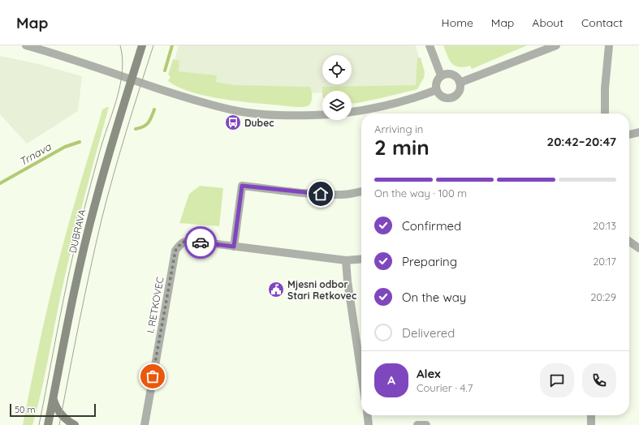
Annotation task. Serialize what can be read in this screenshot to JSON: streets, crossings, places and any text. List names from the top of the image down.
{
  "streets": {
    "main road": ["DUBRAVA"],
    "street": ["I. RETKOVEC"]
  },
  "water": ["Trnava"],
  "places": {
    "bus stop": ["Dubec"],
    "public building": ["Mjesni odbor Stari Retkovec"]
  },
  "scale_bar": "50 m",
  "page": {
    "header": "Map",
    "nav": [
      "Home",
      "Map",
      "About",
      "Contact"
    ],
    "heading": ["2 min", "Arriving in", "20:42–20:47"],
    "panel": ["Alex", "Courier · 4.7"],
    "bar": "On the way · 100 m",
    "list": [
      ["Confirmed", "20:13"],
      ["Preparing", "20:17"],
      ["On the way", "20:29"],
      "Delivered"
    ],
    "round": "A",
    "scale": "50 m"
  }
}
